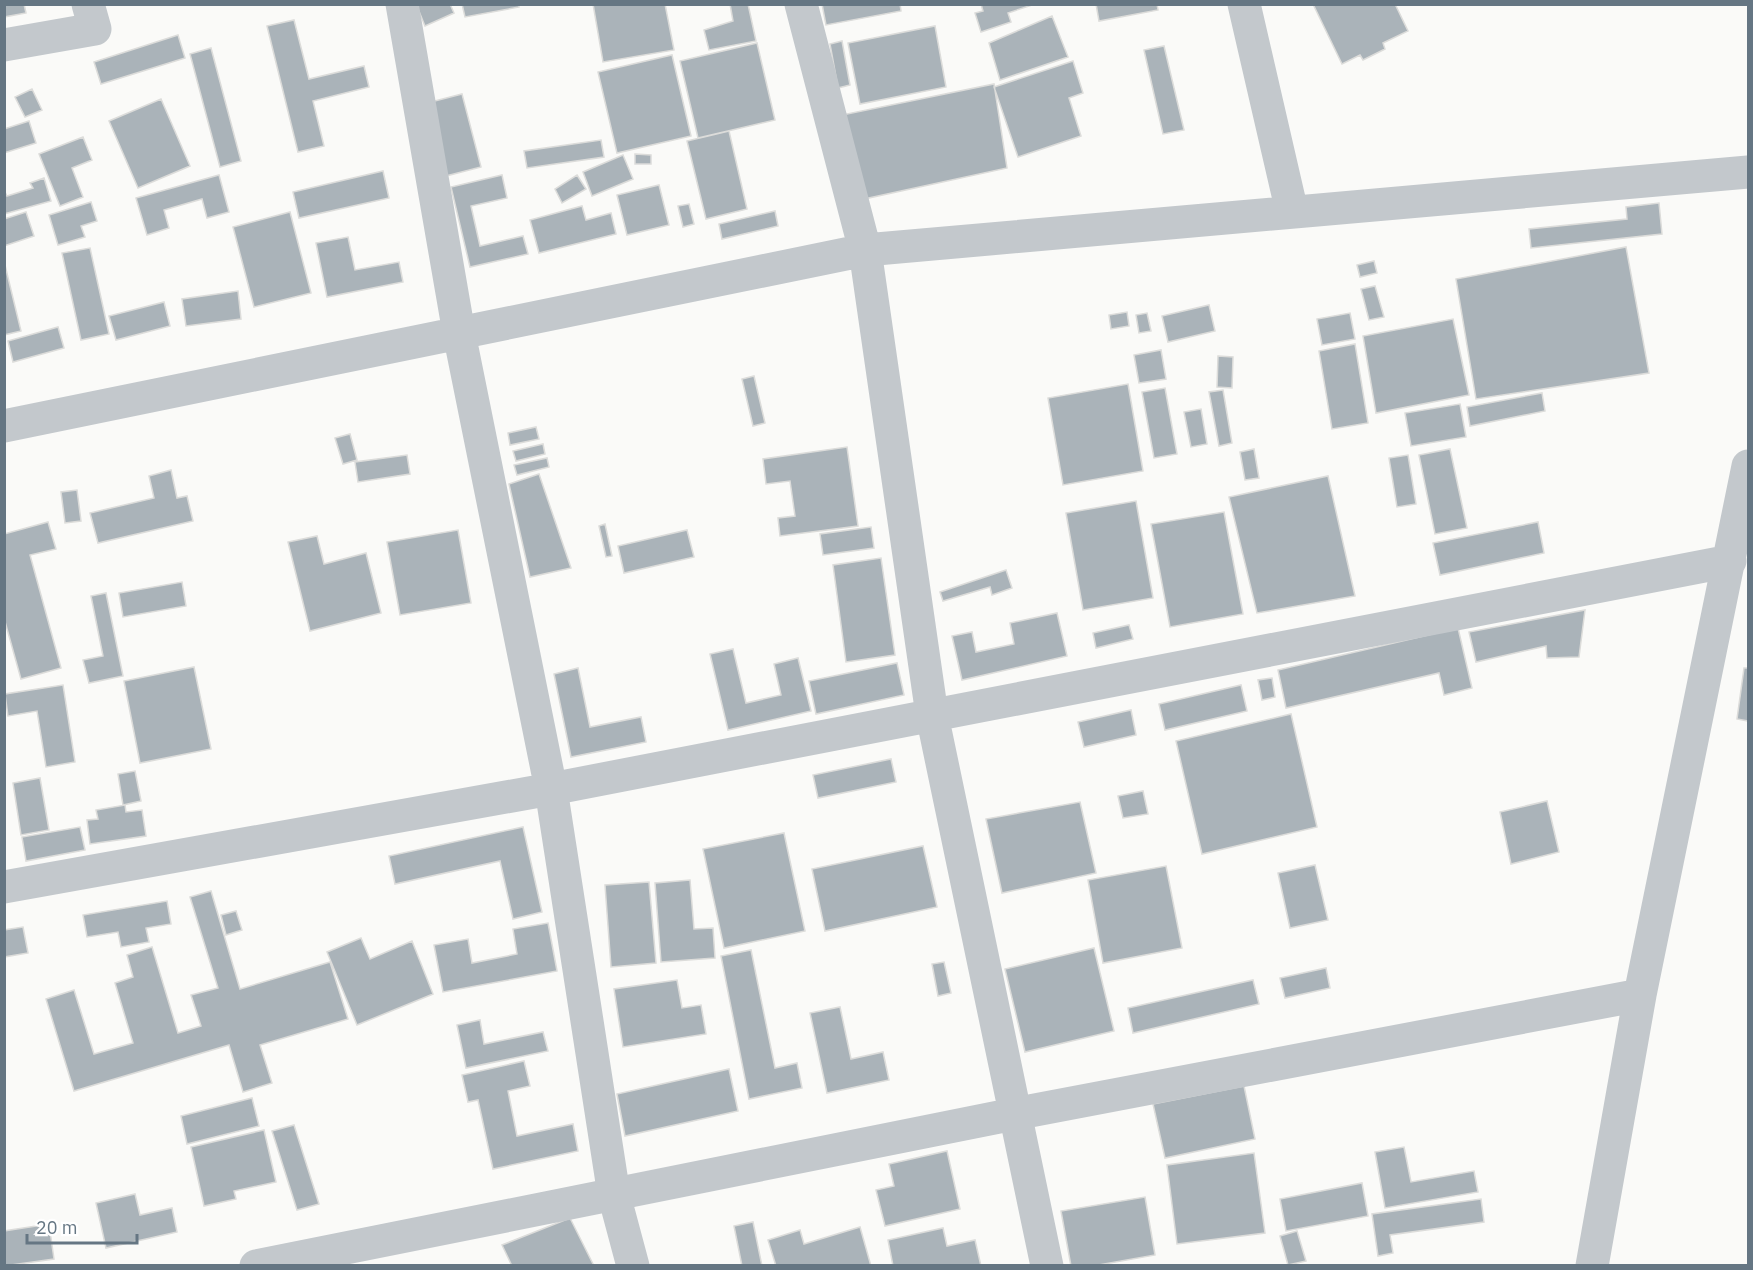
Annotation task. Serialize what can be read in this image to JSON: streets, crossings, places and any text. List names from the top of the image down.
{
  "scale_bar": "20 m"
}
